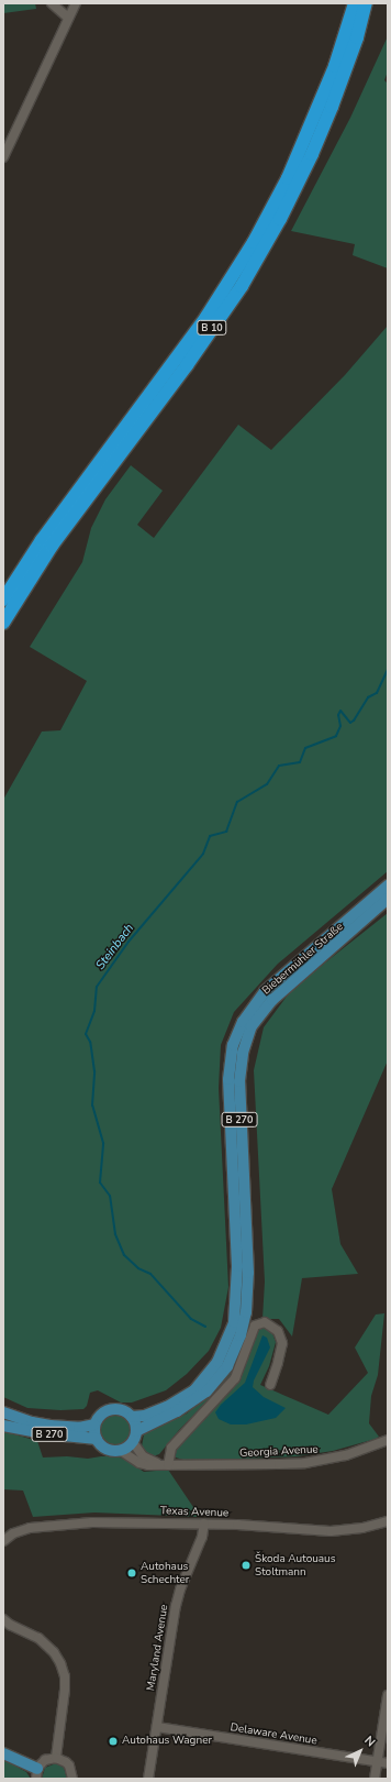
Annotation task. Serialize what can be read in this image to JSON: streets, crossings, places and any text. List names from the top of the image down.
{
  "streets": {
    "highway": ["B 10"],
    "main road": ["Biebermühler Straße", "B 270"],
    "street": [
      "Georgia Avenue",
      "Texas Avenue",
      "Maryland Avenue",
      "Delaware Avenue"
    ]
  },
  "crossings": [
    ["Biebermühler Straße", "B 270"],
    ["Biebermühler Straße", "Georgia Avenue"],
    ["B 270", "Georgia Avenue"],
    ["Texas Avenue", "Maryland Avenue"],
    ["Maryland Avenue", "Delaware Avenue"]
  ],
  "water": ["Steinbach"],
  "places": ["Škoda Autouaus Stoltmann", "Autohaus Schechter", "Autohaus Wagner"],
  "north": "top right"
}
